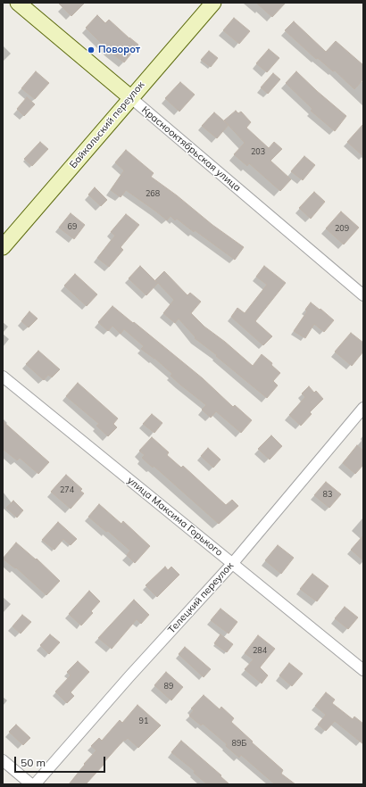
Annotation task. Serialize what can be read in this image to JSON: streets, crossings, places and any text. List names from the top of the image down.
{
  "streets": {
    "main road": ["Байкальский переулок", "Краснооктябрьская улица"],
    "street": ["улица Максима Горького", "Телецкий переулок"]
  },
  "crossings": [
    ["Байкальский переулок", "Краснооктябрьская улица"],
    ["улица Максима Горького", "Телецкий переулок"]
  ],
  "places": ["Поворот"],
  "house_numbers": [
    "203",
    "268",
    "69",
    "209",
    "274",
    "83",
    "284",
    "89",
    "91",
    "89Б"
  ],
  "scale_bar": "50 m"
}
